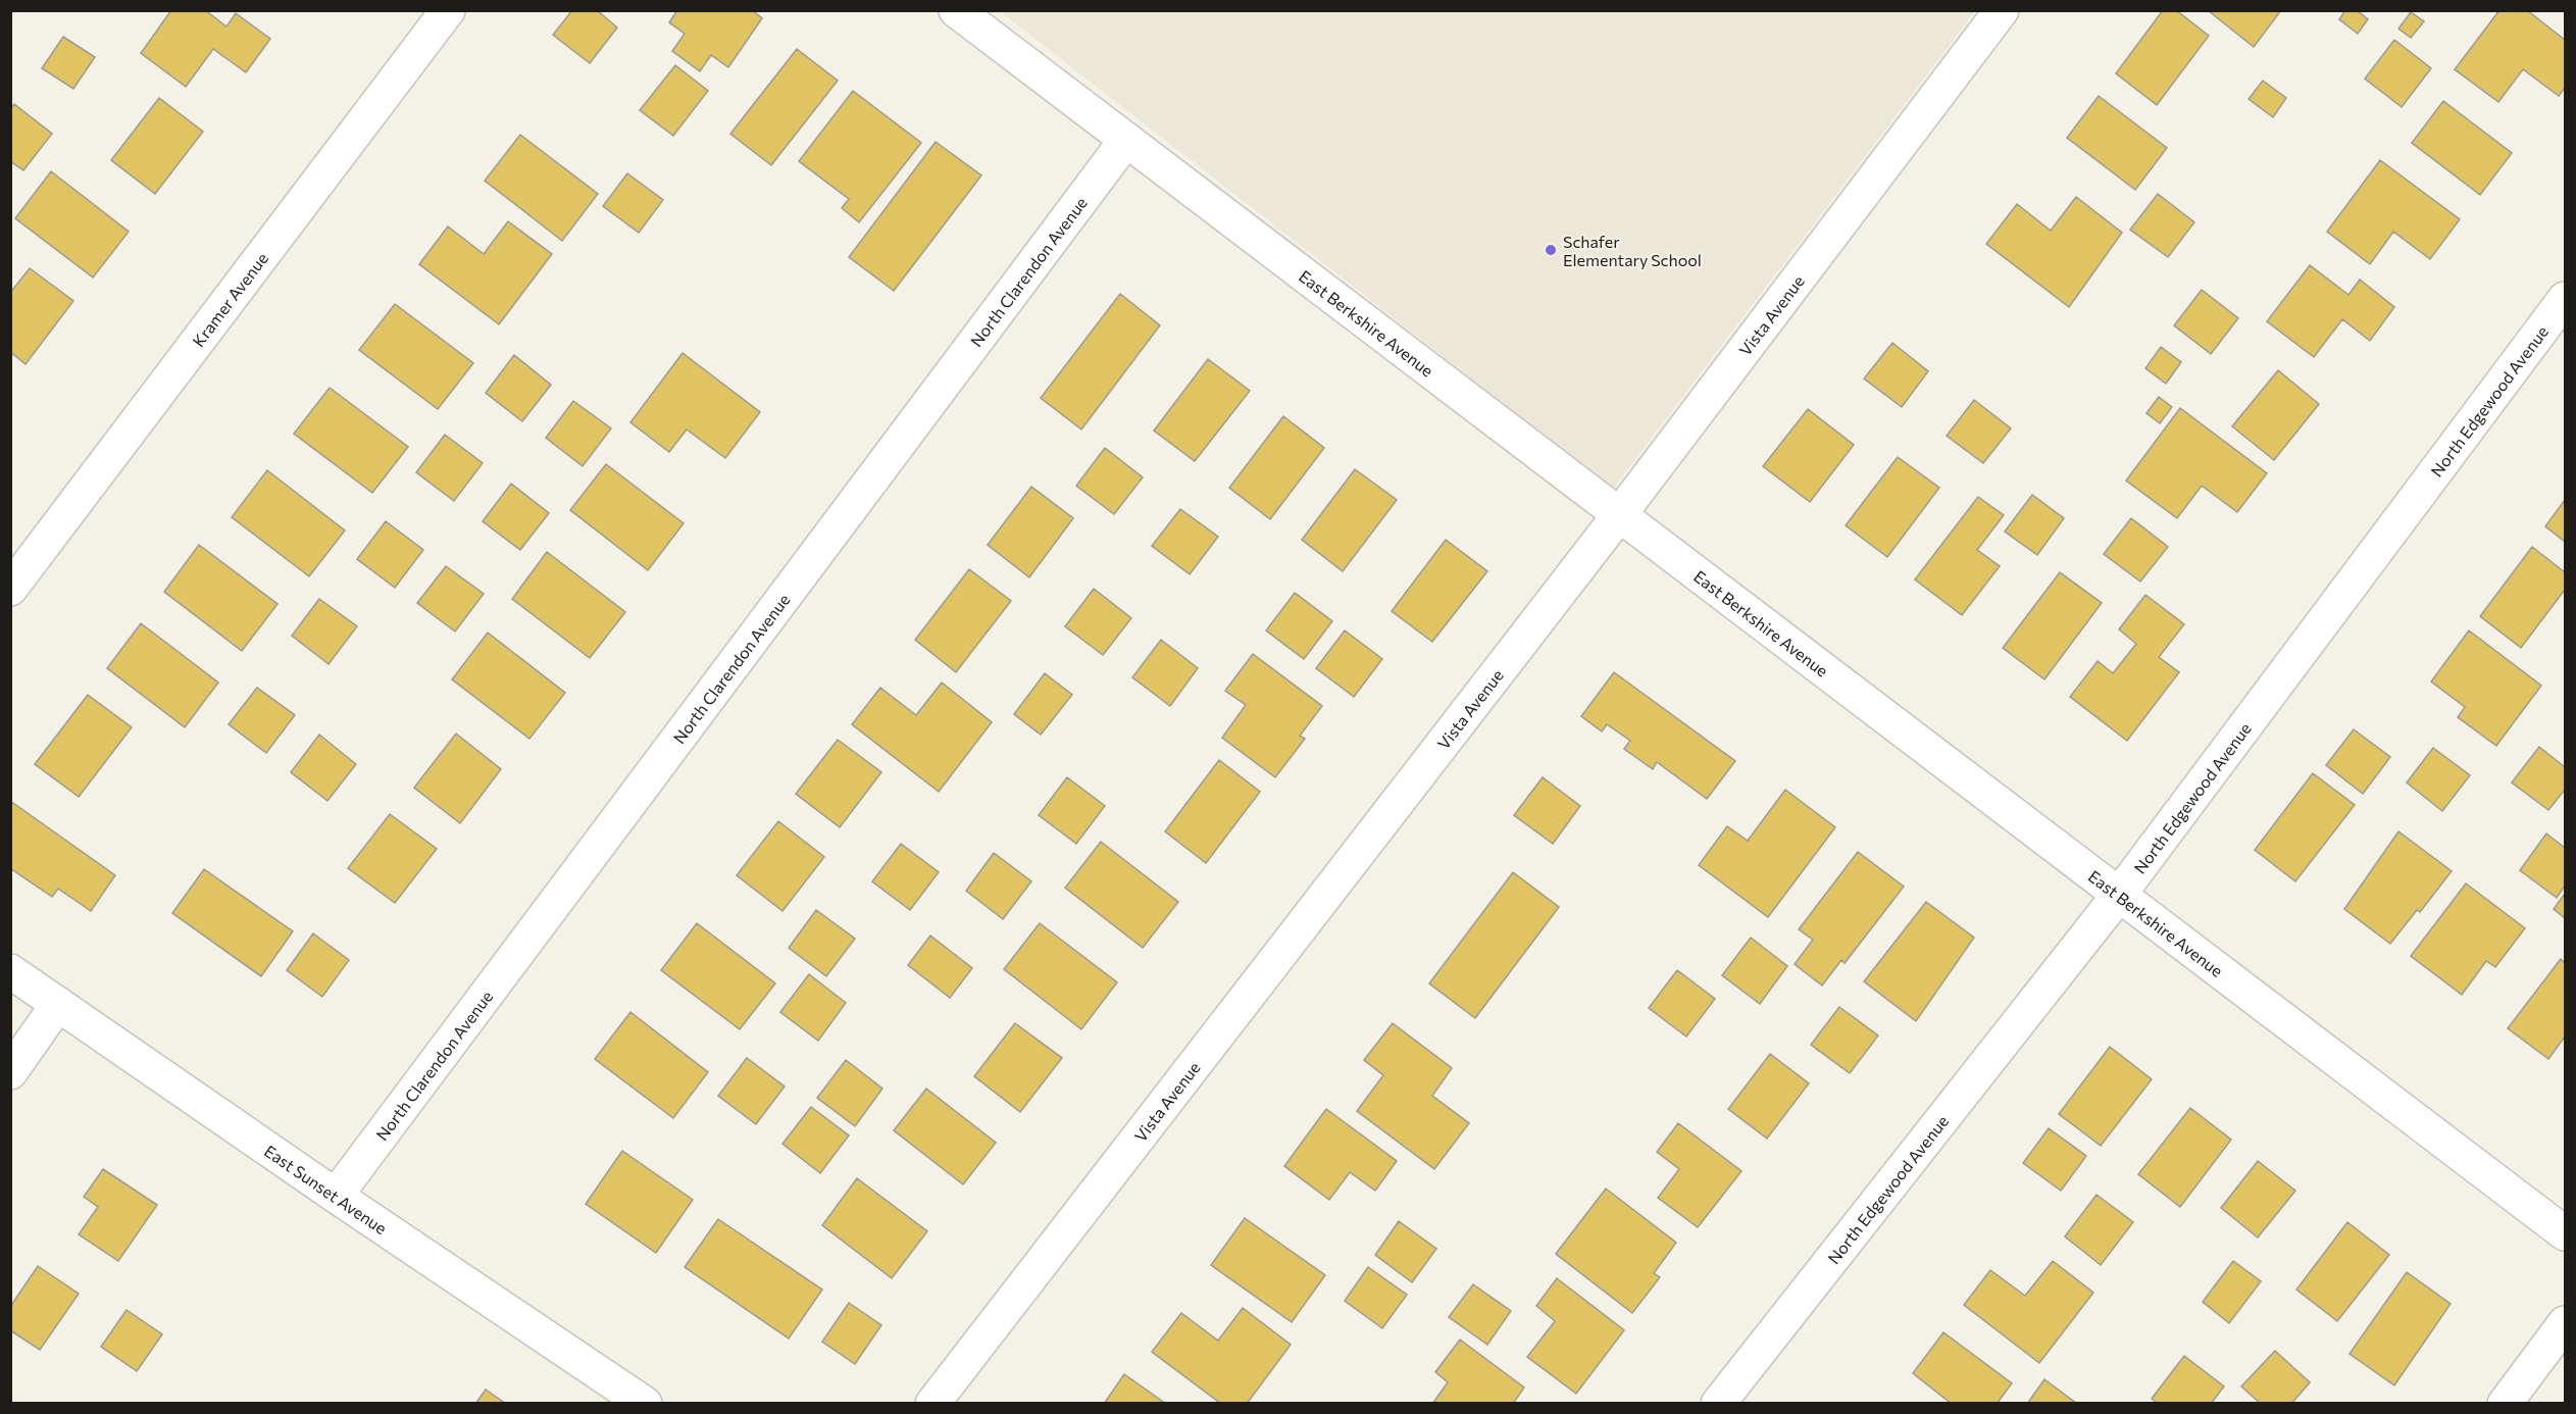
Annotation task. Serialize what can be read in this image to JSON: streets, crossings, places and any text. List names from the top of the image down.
{
  "streets": {
    "street": [
      "North Clarendon Avenue",
      "Kramer Avenue",
      "Vista Avenue",
      "East Berkshire Avenue",
      "North Edgewood Avenue",
      "East Sunset Avenue"
    ]
  },
  "crossings": [
    ["North Clarendon Avenue", "East Berkshire Avenue"],
    ["North Clarendon Avenue", "East Sunset Avenue"],
    ["Vista Avenue", "East Berkshire Avenue"],
    ["East Berkshire Avenue", "North Edgewood Avenue"]
  ],
  "places": ["Schafer Elementary School"]
}
